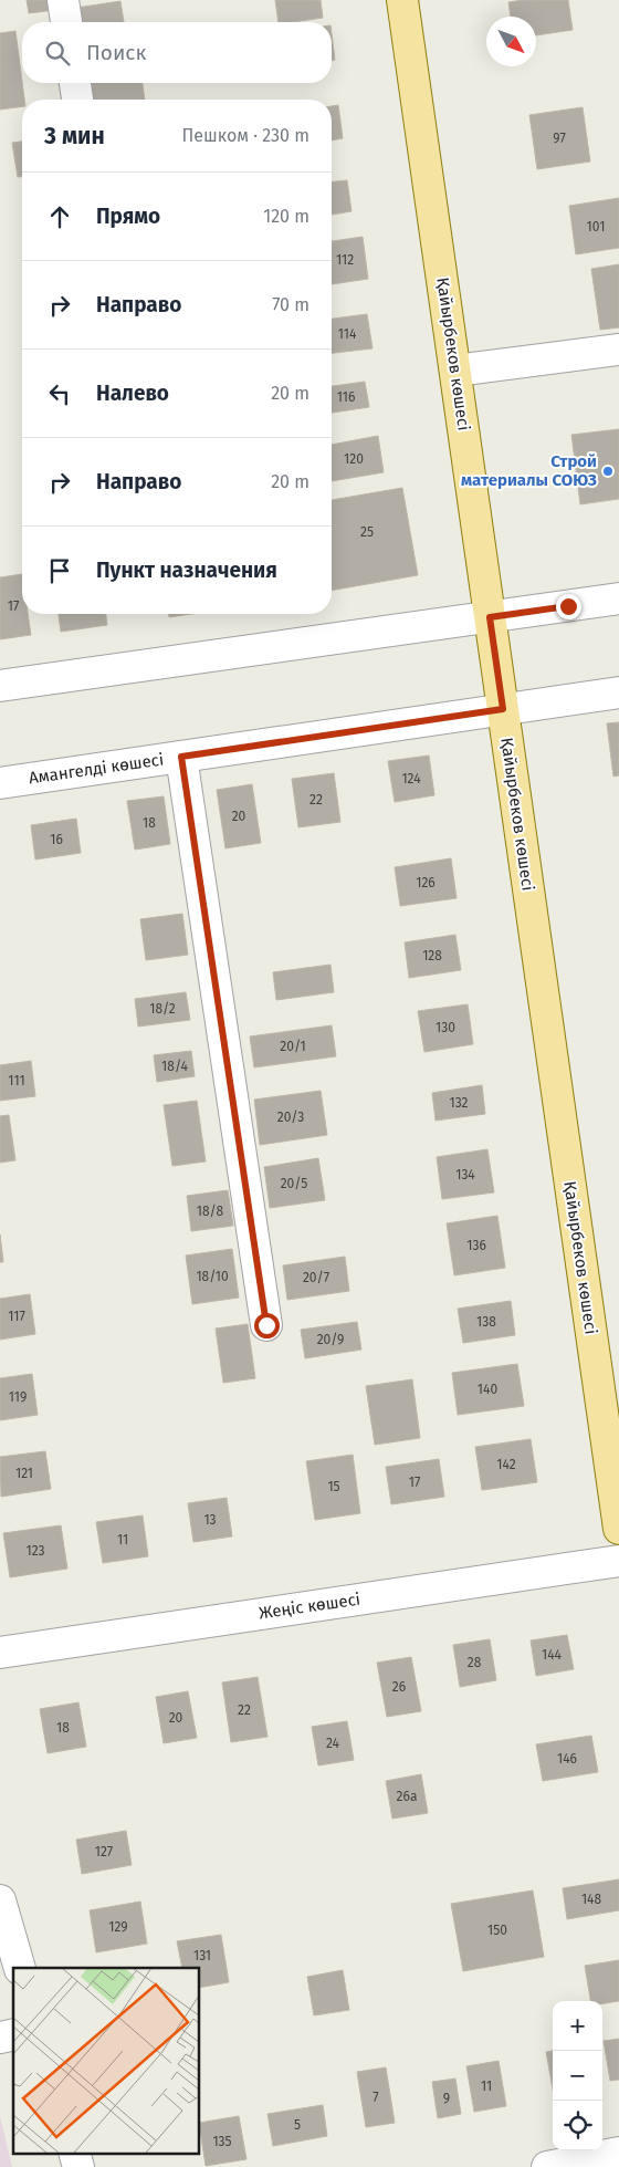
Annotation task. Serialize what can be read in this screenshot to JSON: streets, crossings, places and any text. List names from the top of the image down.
{
  "streets": {
    "main road": ["Қайырбеков көшесі"],
    "street": ["Амангелді көшесі", "Жеңіс көшесі"]
  },
  "crossings": [
    ["Қайырбеков көшесі", "Амангелді көшесі"]
  ],
  "places": ["Строй материалы СОЮЗ"],
  "house_numbers": [
    "97",
    "101",
    "112",
    "114",
    "116",
    "120",
    "25",
    "17",
    "124",
    "22",
    "20",
    "18",
    "16",
    "126",
    "128",
    "18/2",
    "130",
    "20/1",
    "18/4",
    "111",
    "132",
    "20/3",
    "134",
    "20/5",
    "18/8",
    "136",
    "18/10",
    "20/7",
    "117",
    "138",
    "20/9",
    "140",
    "119",
    "142",
    "121",
    "17",
    "15",
    "13",
    "11",
    "123",
    "144",
    "28",
    "26",
    "22",
    "20",
    "18",
    "24",
    "146",
    "26а",
    "127",
    "148",
    "129",
    "150",
    "131",
    "11",
    "7",
    "9",
    "5",
    "135"
  ],
  "north": "bottom right",
  "page": {
    "search": "Поиск",
    "heading": ["3 мин", "Пешком · 230 m"],
    "list": [
      ["Прямо", "120 m"],
      ["Направо", "70 m"],
      ["Налево", "20 m"],
      ["Направо", "20 m"],
      "Пункт назначения"
    ],
    "map_buttons": ["+", "−"]
  }
}
